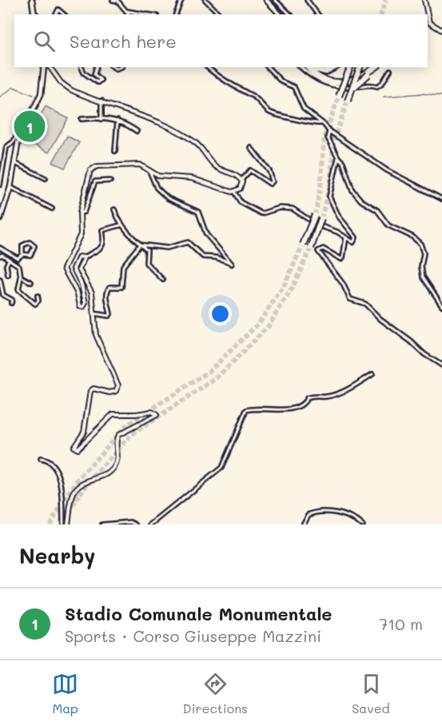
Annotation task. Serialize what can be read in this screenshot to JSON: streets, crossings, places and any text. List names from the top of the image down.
{
  "page": {
    "search": "Search here",
    "pins": "1",
    "heading": "Nearby",
    "list": [
      {
        "mark": "1",
        "name": "Stadio Comunale Monumentale",
        "note": "Sports · Corso Giuseppe Mazzini",
        "value": "710 m"
      }
    ],
    "nav": ["Map", "Directions", "Saved"]
  }
}
